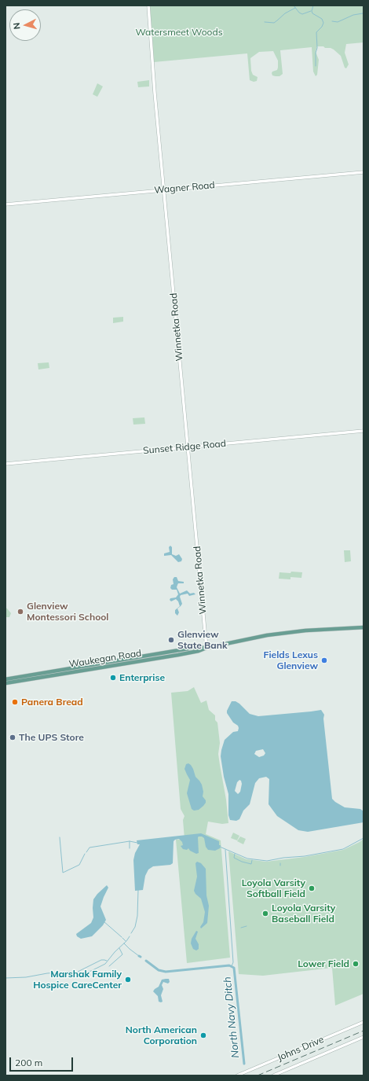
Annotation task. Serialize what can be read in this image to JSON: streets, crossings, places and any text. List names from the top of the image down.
{
  "streets": {
    "main road": ["Waukegan Road"],
    "street": [
      "Wagner Road",
      "Winnetka Road",
      "Sunset Ridge Road",
      "Johns Drive"
    ]
  },
  "crossings": [
    ["Wagner Road", "Winnetka Road"],
    ["Winnetka Road", "Sunset Ridge Road"],
    ["Winnetka Road", "Waukegan Road"]
  ],
  "water": ["North Navy Ditch"],
  "parks": ["Watersmeet Woods"],
  "places": [
    "Glenview Montessori School",
    "Glenview State Bank",
    "Fields Lexus Glenview",
    "Enterprise",
    "Panera Bread",
    "The UPS Store",
    "Loyola Varsity Softball Field",
    "Loyola Varsity Baseball Field",
    "Lower Field",
    "Marshak Family Hospice CareCenter",
    "North American Corporation"
  ],
  "scale_bar": "200 m",
  "north": "left"
}
